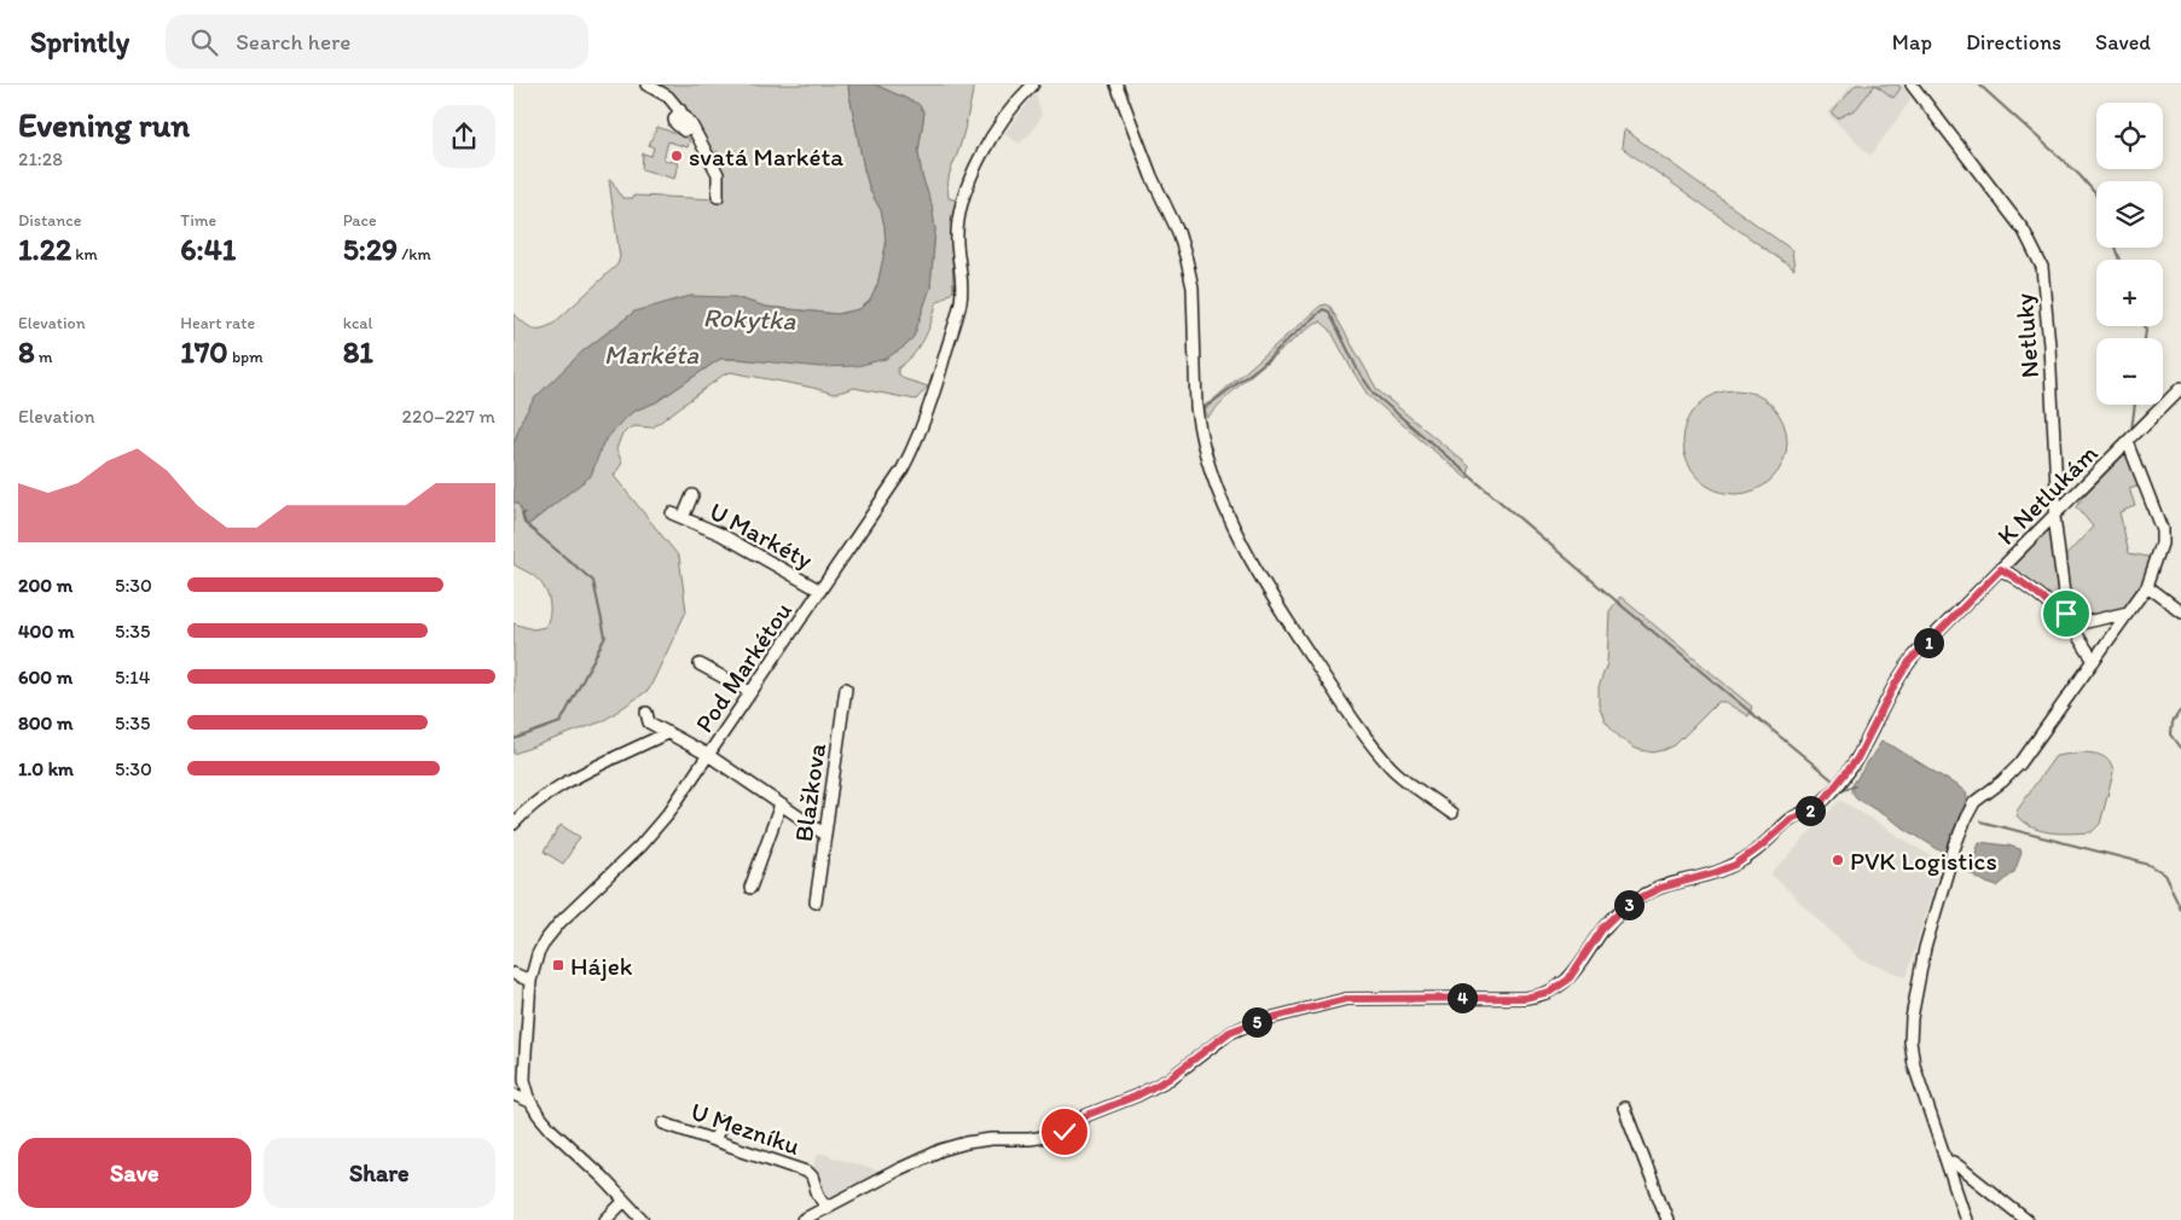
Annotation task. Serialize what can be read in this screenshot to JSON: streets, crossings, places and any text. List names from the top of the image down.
{
  "streets": {
    "street": [
      "Netluky",
      "K Netlukám",
      "U Markéty",
      "Pod Markétou",
      "Blažkova",
      "U Mezníku"
    ]
  },
  "crossings": [
    ["Netluky", "K Netlukám"],
    ["K Netlukám", "U Mezníku"],
    ["U Markéty", "Pod Markétou"]
  ],
  "water": ["Rokytka", "Markéta"],
  "places": {
    "other": ["svatá Markéta", "PVK Logistics"],
    "transit": ["Hájek"]
  },
  "page": {
    "header": "Sprintly",
    "search": "Search here",
    "nav": ["Map", "Directions", "Saved"],
    "heading": ["Evening run", "21:28"],
    "map_buttons": ["+", "−"],
    "stats": [
      ["Distance", "1.22 km"],
      ["Time", "6:41"],
      ["Pace", "5:29 /km"],
      ["Elevation", "8 m"],
      ["Heart rate", "170 bpm"],
      ["kcal", "81"]
    ],
    "chart": ["Elevation", "220–227 m"],
    "list": [
      {
        "name": "200 m",
        "note": "5:30"
      },
      {
        "name": "400 m",
        "note": "5:35"
      },
      {
        "name": "600 m",
        "note": "5:14"
      },
      {
        "name": "800 m",
        "note": "5:35"
      },
      {
        "name": "1.0 km",
        "note": "5:30"
      }
    ],
    "pins": [
      "1",
      "2",
      "3",
      "4",
      "5"
    ],
    "buttons": ["Save", "Share"]
  }
}
